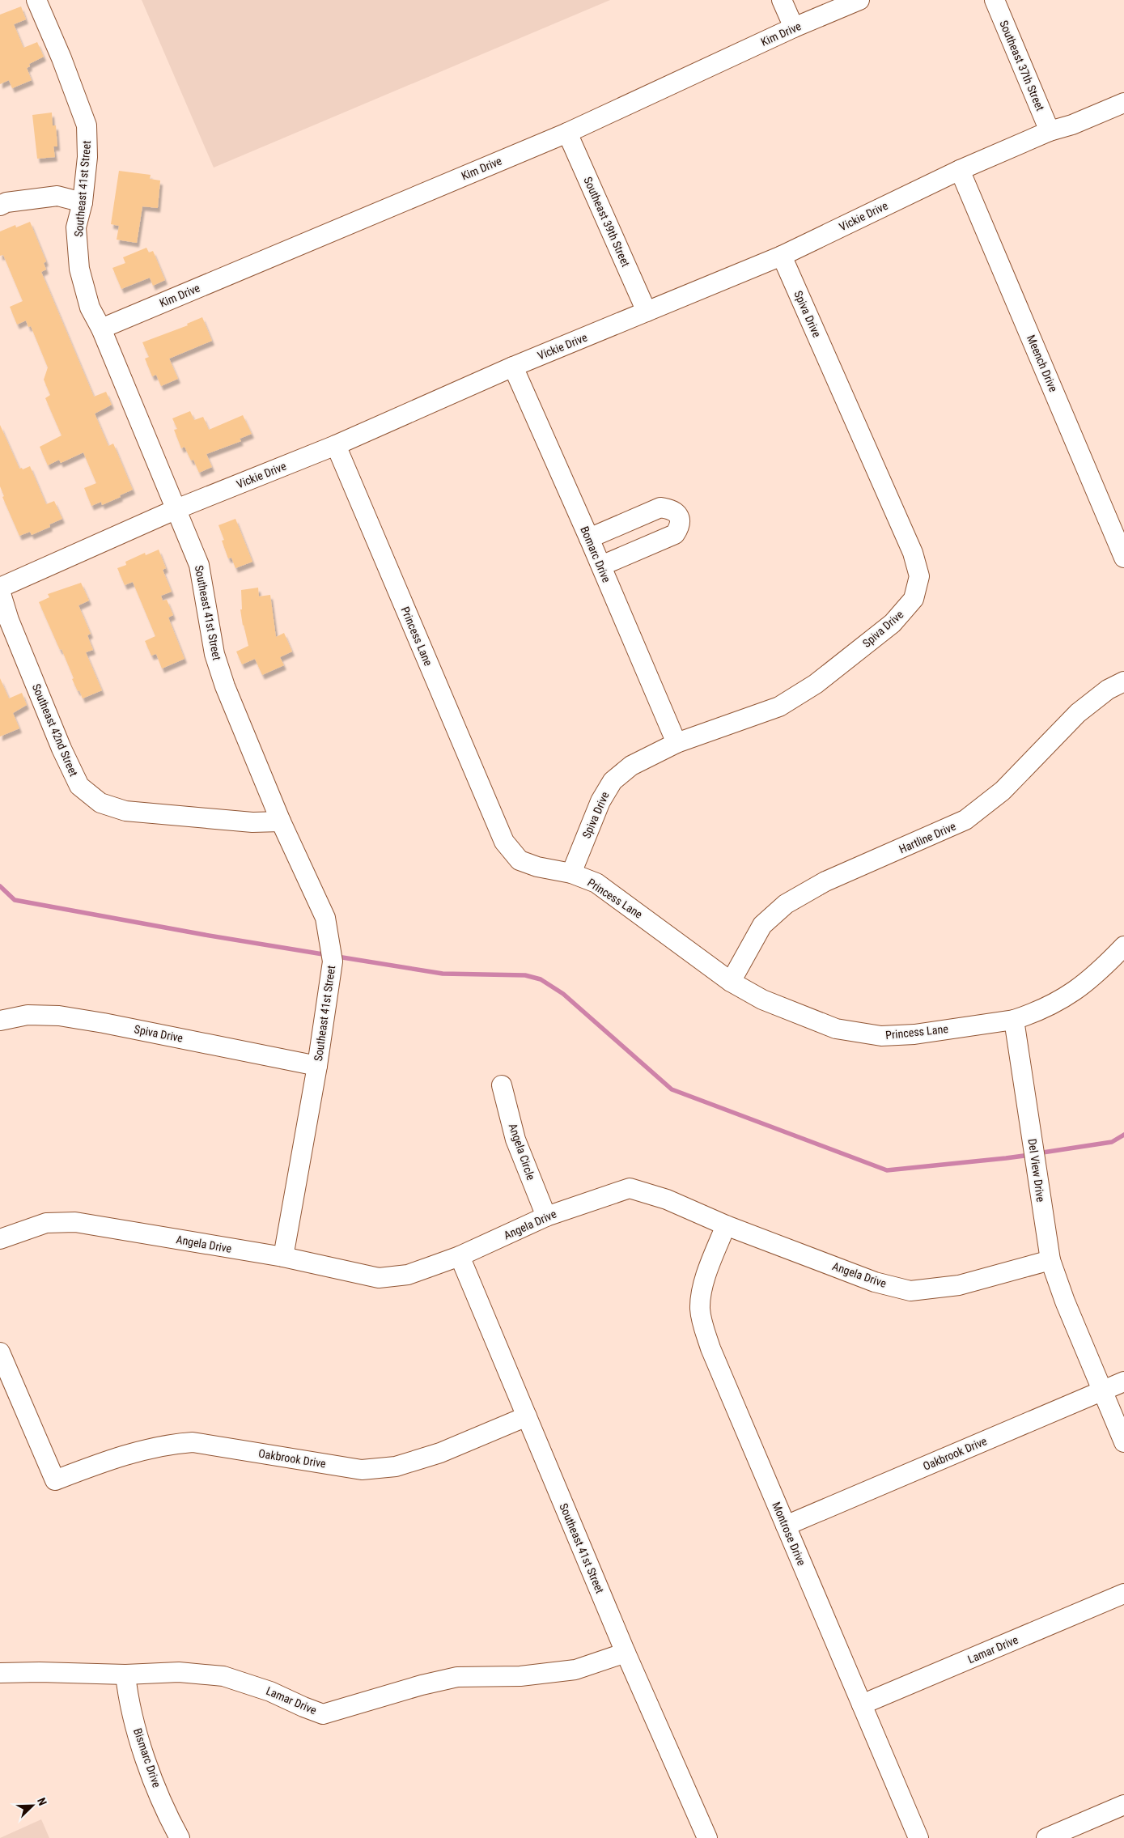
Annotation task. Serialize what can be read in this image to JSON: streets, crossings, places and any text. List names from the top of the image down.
{
  "streets": {
    "street": [
      "Kim Drive",
      "Southeast 37th Street",
      "Southeast 41st Street",
      "Vickie Drive",
      "Southeast 39th Street",
      "Spiva Drive",
      "Meench Drive",
      "Bomarc Drive",
      "Princess Lane",
      "Southeast 42nd Street",
      "Hartline Drive",
      "Angela Circle",
      "Del View Drive",
      "Angela Drive",
      "Oakbrook Drive",
      "Montrose Drive",
      "Lamar Drive",
      "Bismarc Drive"
    ]
  },
  "crossings": [
    ["Kim Drive", "Southeast 41st Street"],
    ["Kim Drive", "Southeast 39th Street"],
    ["Southeast 37th Street", "Vickie Drive"],
    ["Southeast 41st Street", "Vickie Drive"],
    ["Southeast 41st Street", "Spiva Drive"],
    ["Southeast 41st Street", "Southeast 42nd Street"],
    ["Southeast 41st Street", "Angela Drive"],
    ["Southeast 41st Street", "Oakbrook Drive"],
    ["Southeast 41st Street", "Lamar Drive"],
    ["Vickie Drive", "Southeast 39th Street"],
    ["Vickie Drive", "Spiva Drive"],
    ["Vickie Drive", "Meench Drive"],
    ["Vickie Drive", "Bomarc Drive"],
    ["Vickie Drive", "Princess Lane"],
    ["Spiva Drive", "Bomarc Drive"],
    ["Spiva Drive", "Princess Lane"],
    ["Princess Lane", "Hartline Drive"],
    ["Princess Lane", "Del View Drive"],
    ["Angela Circle", "Angela Drive"],
    ["Del View Drive", "Angela Drive"],
    ["Del View Drive", "Oakbrook Drive"],
    ["Angela Drive", "Montrose Drive"],
    ["Oakbrook Drive", "Montrose Drive"],
    ["Montrose Drive", "Lamar Drive"],
    ["Lamar Drive", "Bismarc Drive"]
  ],
  "north": "top right"
}
